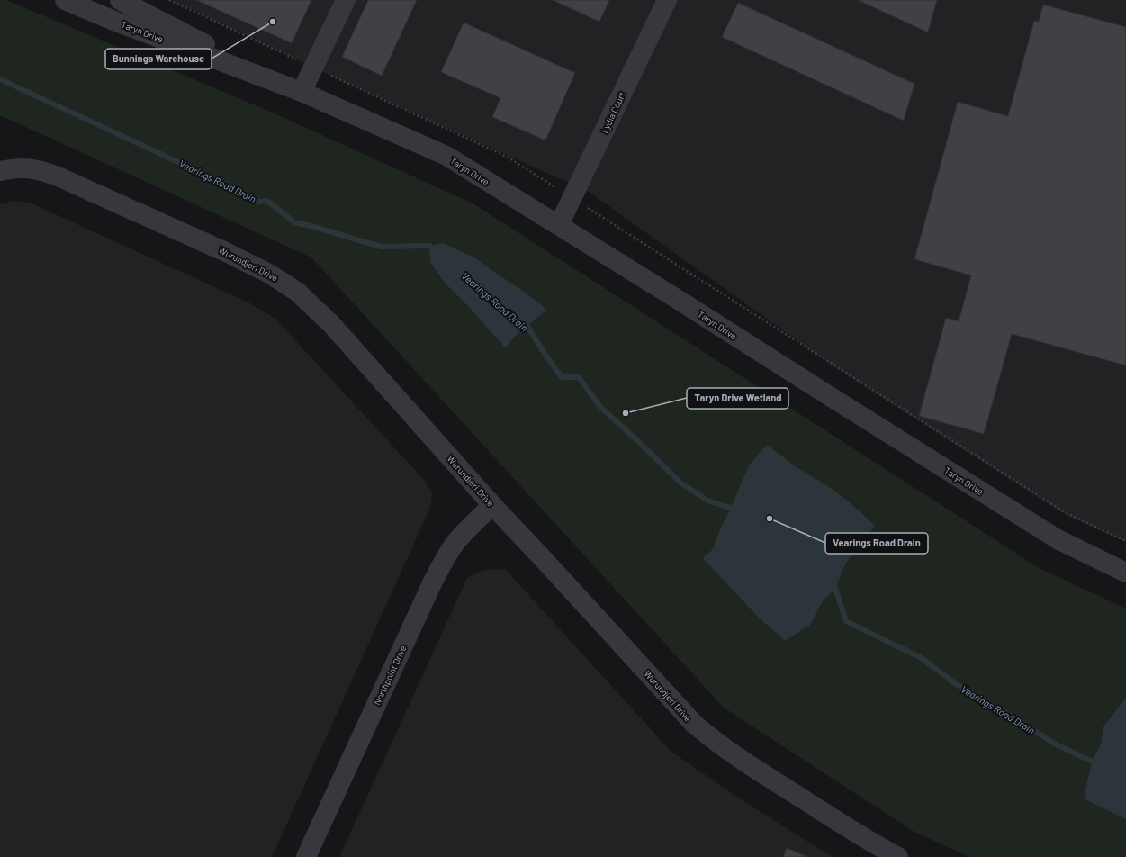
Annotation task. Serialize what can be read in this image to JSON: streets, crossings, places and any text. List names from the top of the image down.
{
  "streets": {
    "street": [
      "Taryn Drive",
      "Lydia Court",
      "Wurundjeri Drive",
      "Northpoint Drive"
    ]
  },
  "crossings": [
    ["Taryn Drive", "Lydia Court"],
    ["Wurundjeri Drive", "Northpoint Drive"]
  ],
  "water": ["Vearings Road Drain"],
  "places": ["Bunnings Warehouse", "Taryn Drive Wetland", "Vearings Road Drain"]
}
